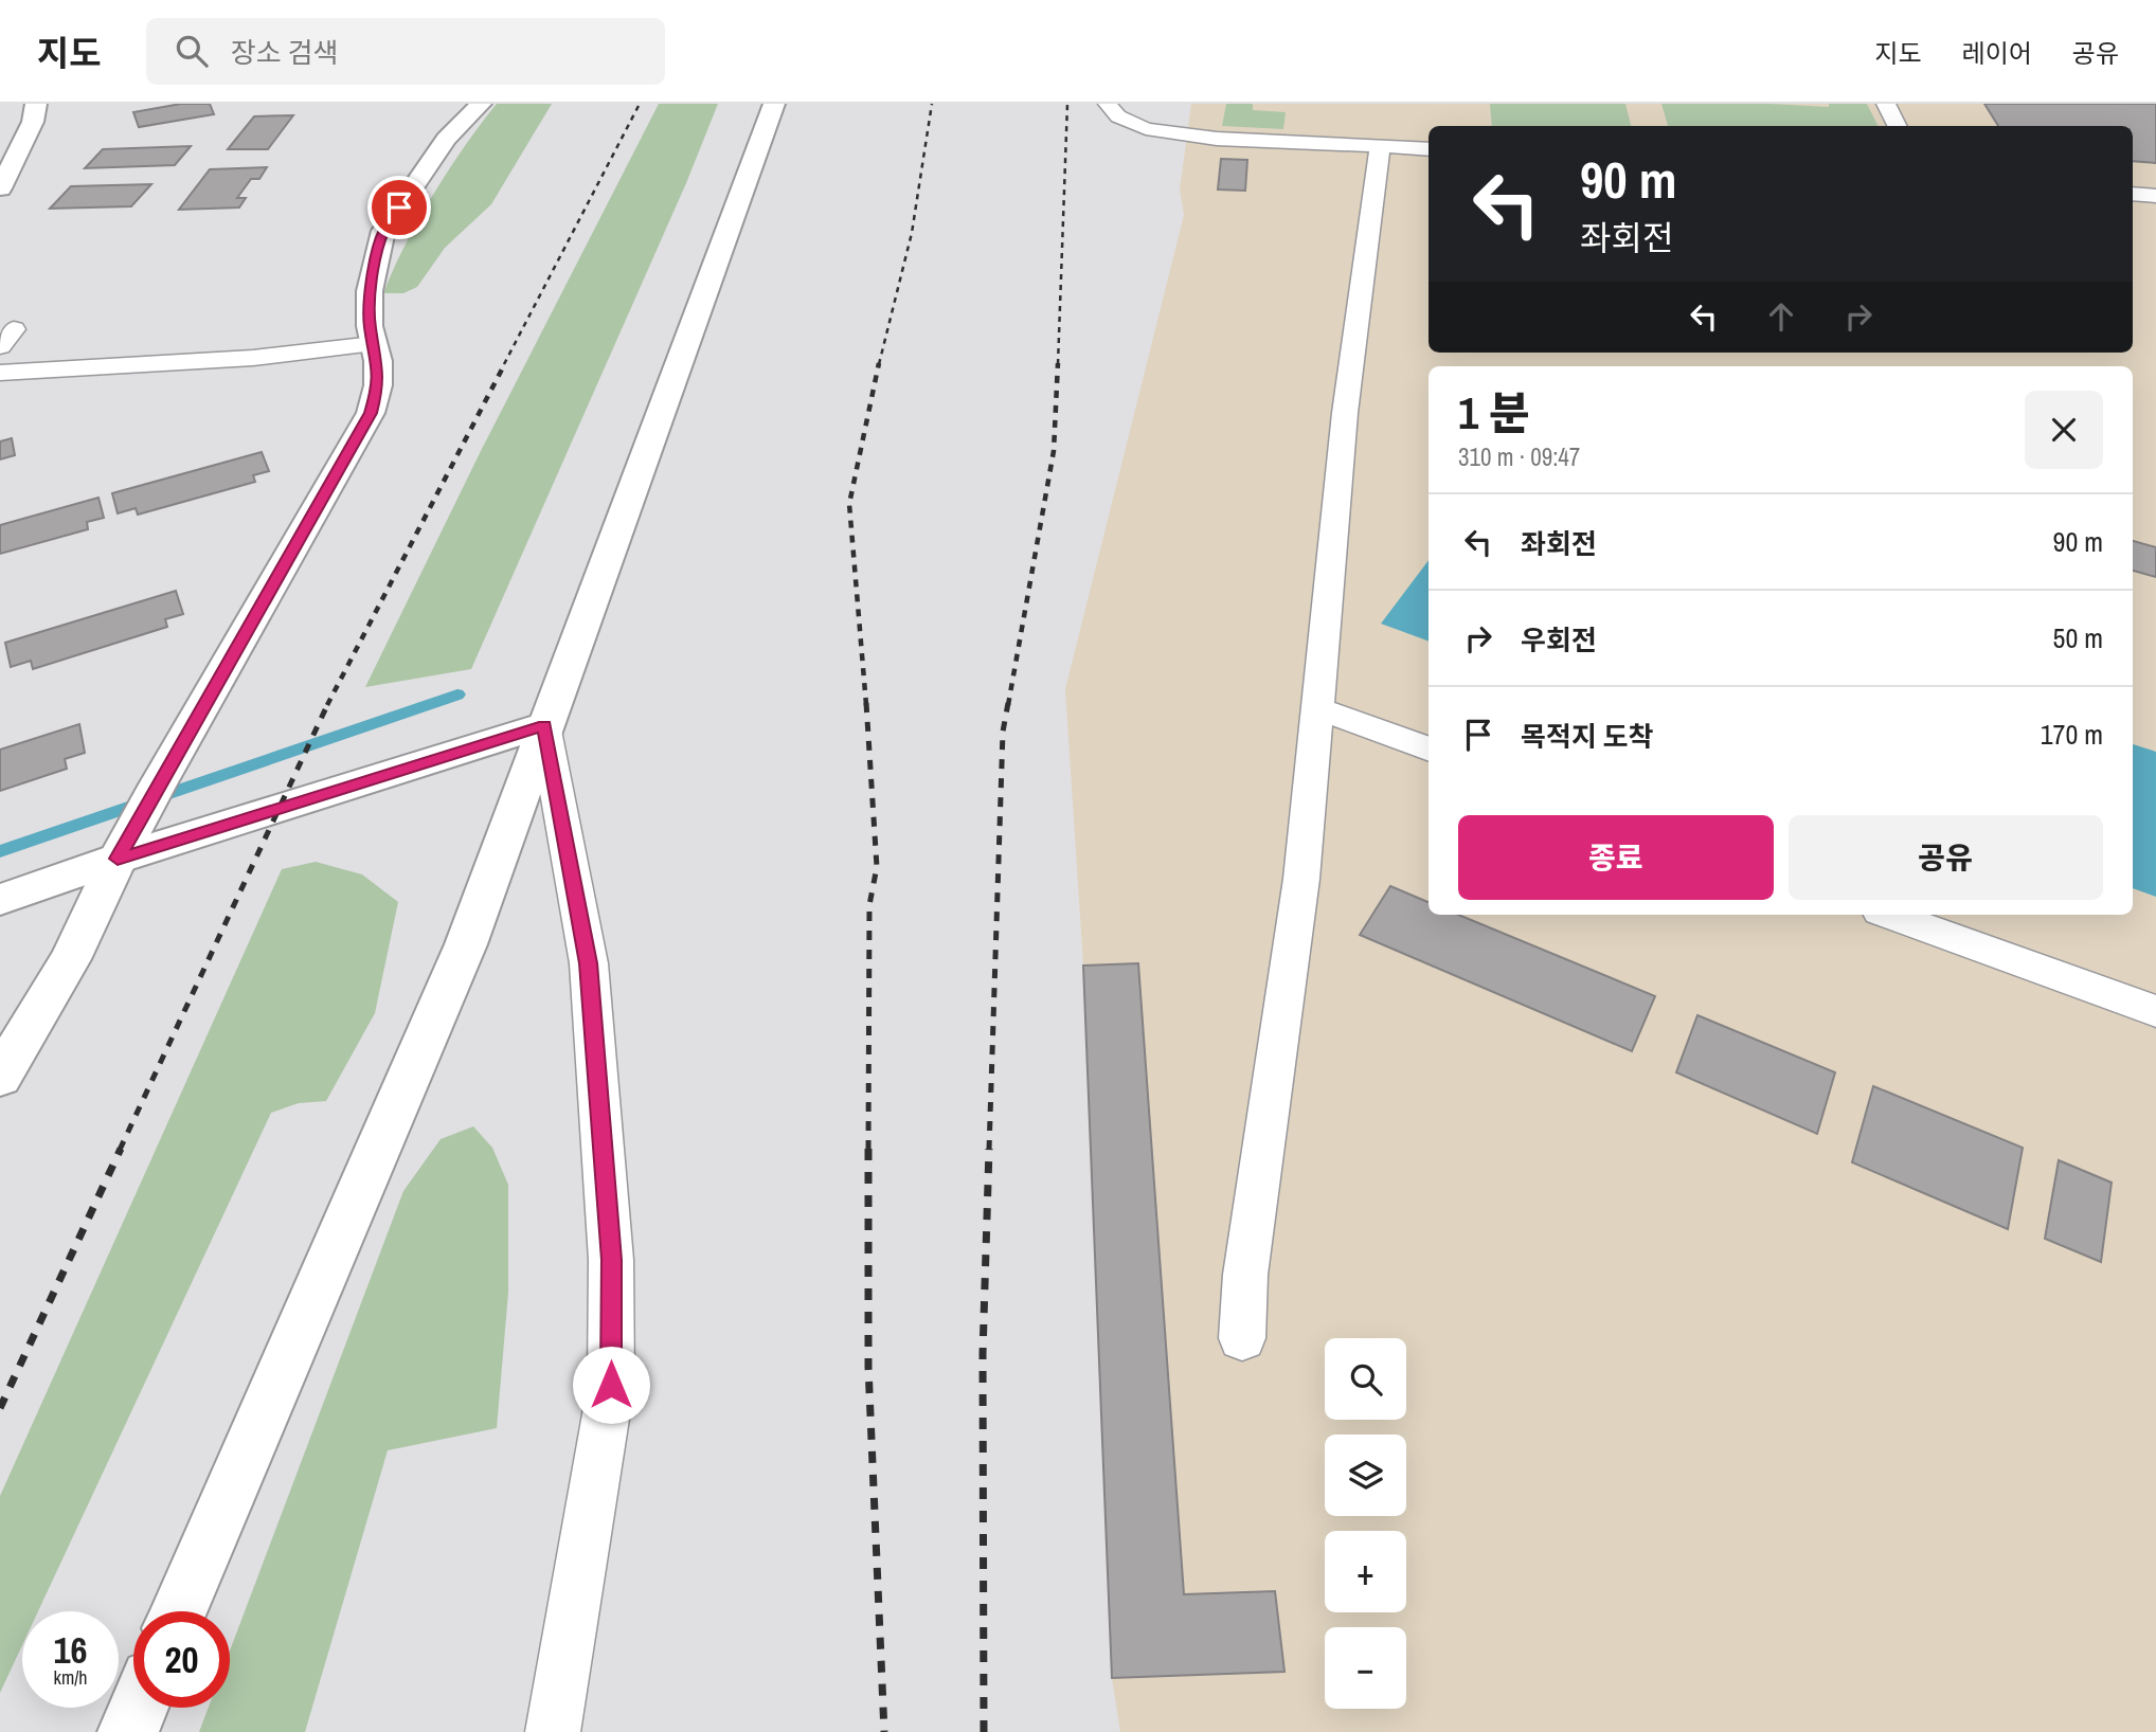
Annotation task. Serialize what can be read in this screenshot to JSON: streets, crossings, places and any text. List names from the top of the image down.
{
  "page": {
    "header": "지도",
    "search": "장소 검색",
    "nav": ["지도", "레이어", "공유"],
    "turn": ["90 m", "좌회전"],
    "heading": ["1 분", "310 m · 09:47"],
    "list": [
      {
        "name": "좌회전",
        "value": "90 m"
      },
      {
        "name": "우회전",
        "value": "50 m"
      },
      {
        "name": "목적지 도착",
        "value": "170 m"
      }
    ],
    "buttons": ["종료", "공유"],
    "map_buttons": ["+", "−"],
    "speed": "16 km/h",
    "limit": "20"
  }
}
